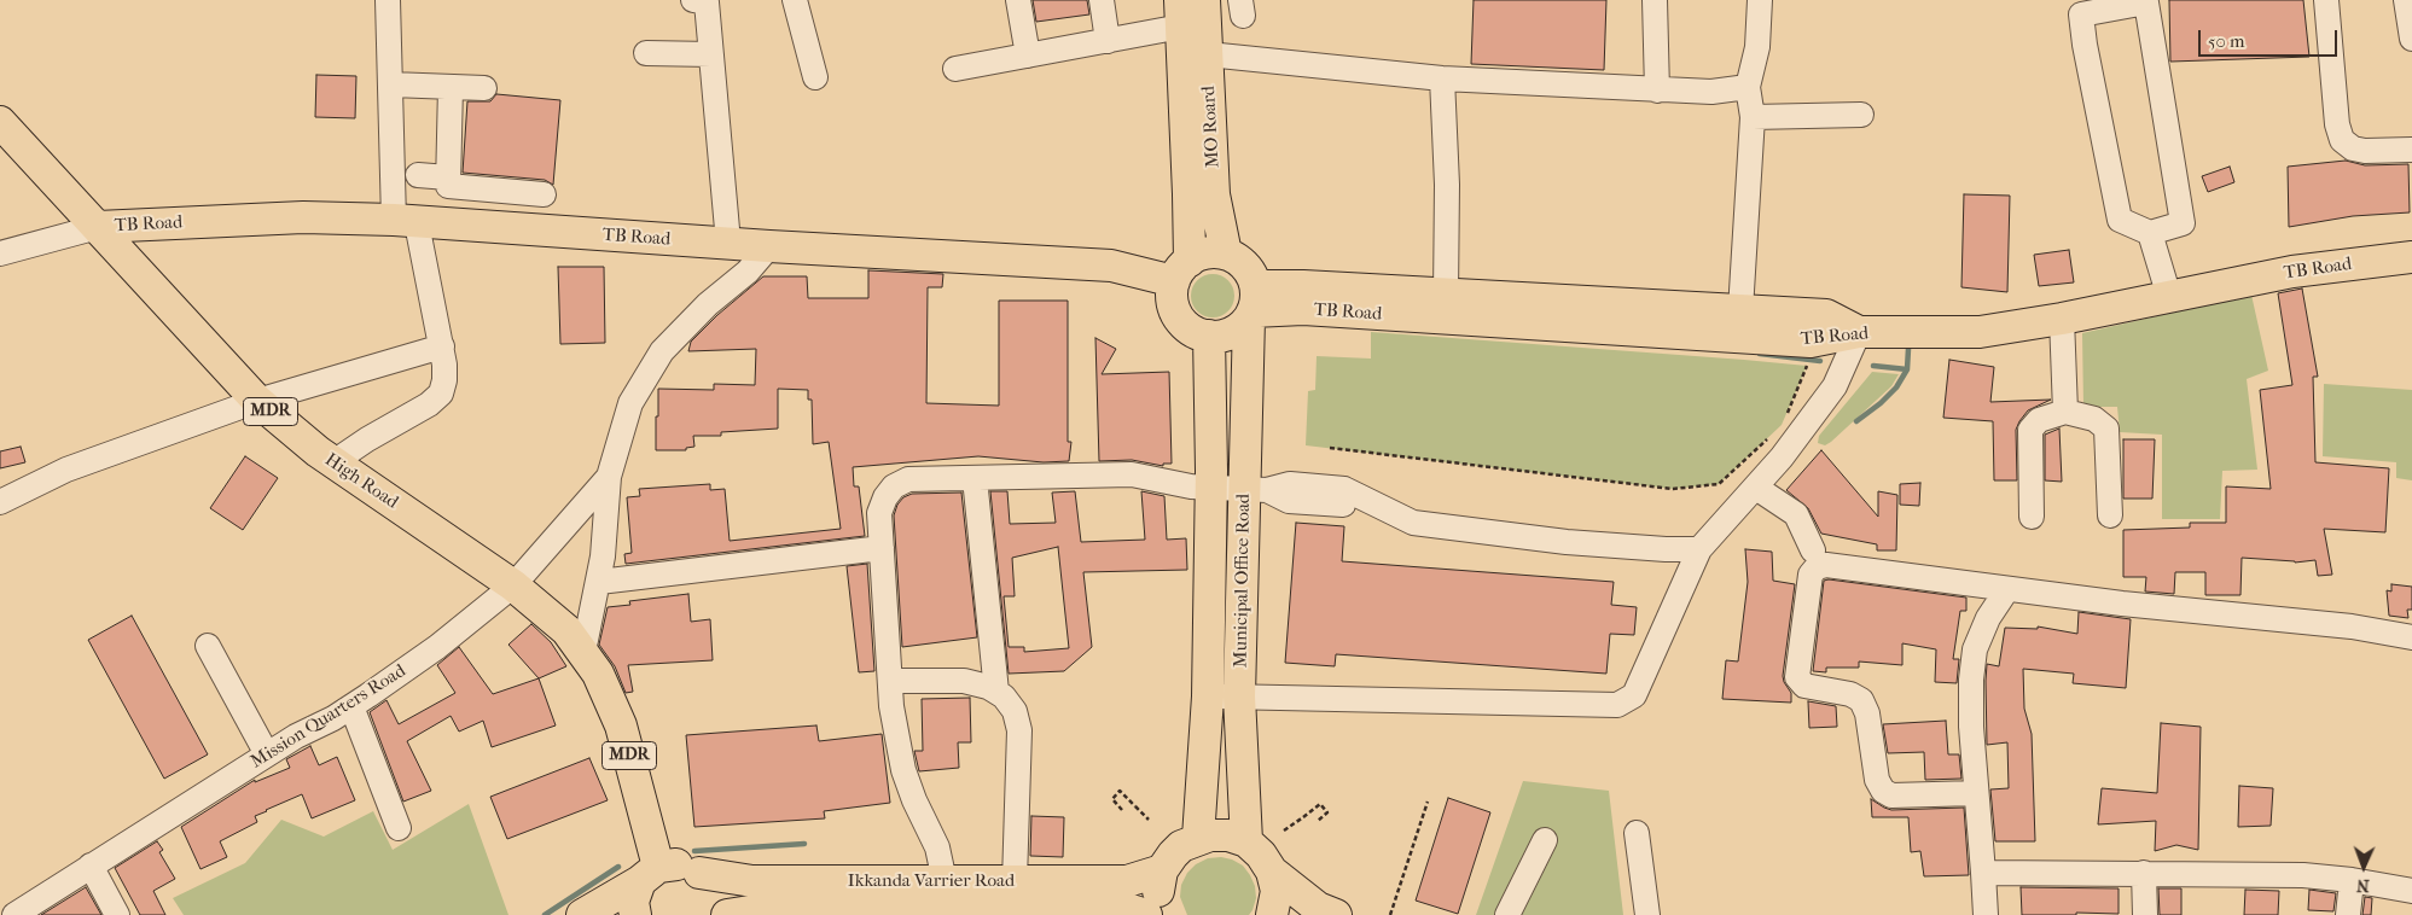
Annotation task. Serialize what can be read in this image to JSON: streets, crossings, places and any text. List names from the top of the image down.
{
  "streets": {
    "main road": [
      "MO Roard",
      "TB Road",
      "MDR",
      "High Road",
      "Municipal Office Road",
      "Ikkanda Varrier Road"
    ],
    "street": ["Mission Quarters Road"]
  },
  "crossings": [
    ["MO Roard", "TB Road"],
    ["MO Roard", "Municipal Office Road"],
    ["TB Road", "High Road"],
    ["TB Road", "Municipal Office Road"],
    ["High Road", "Mission Quarters Road"],
    ["High Road", "Ikkanda Varrier Road"]
  ],
  "scale_bar": "50 m",
  "north": "bottom"
}
